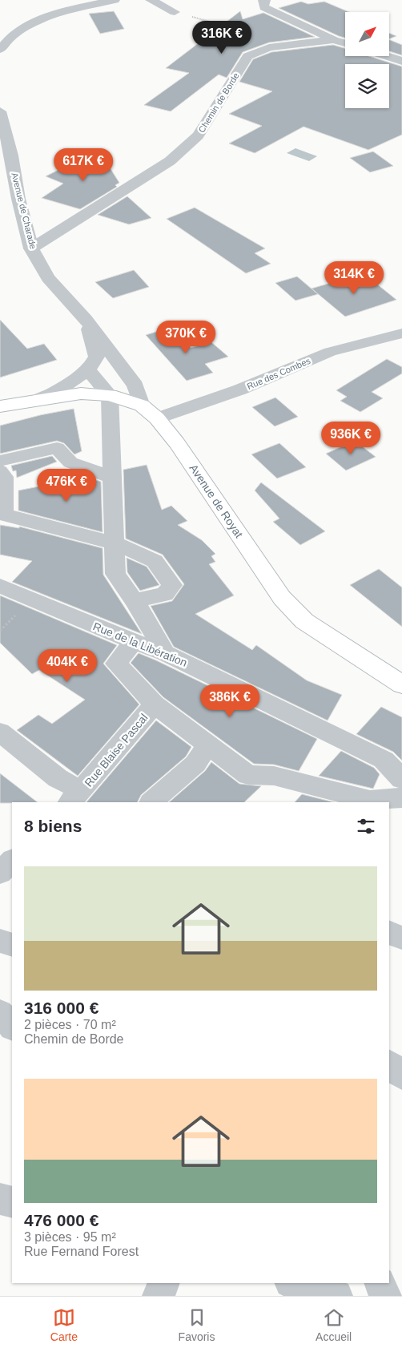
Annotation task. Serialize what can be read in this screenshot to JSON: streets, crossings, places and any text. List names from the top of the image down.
{
  "streets": {
    "main road": ["Avenue de Royat"],
    "street": [
      "Chemin de Borde",
      "Avenue de Charade",
      "Rue des Combes",
      "Rue de la Libération",
      "Rue Blaise Pascal"
    ]
  },
  "crossings": [
    ["Chemin de Borde", "Avenue de Charade"],
    ["Avenue de Charade", "Avenue de Royat"],
    ["Rue des Combes", "Avenue de Royat"],
    ["Rue de la Libération", "Rue Blaise Pascal"]
  ],
  "north": "top right",
  "page": {
    "price": [
      "316K €",
      "617K €",
      "314K €",
      "370K €",
      "936K €",
      "476K €",
      "404K €",
      "386K €"
    ],
    "heading": "8 biens",
    "list": [
      {
        "name": "316 000 €",
        "note": "2 pièces · 70 m² · Chemin de Borde"
      },
      {
        "name": "476 000 €",
        "note": "3 pièces · 95 m² · Rue Fernand Forest"
      }
    ],
    "tabs": ["Carte", "Favoris", "Accueil"]
  }
}
